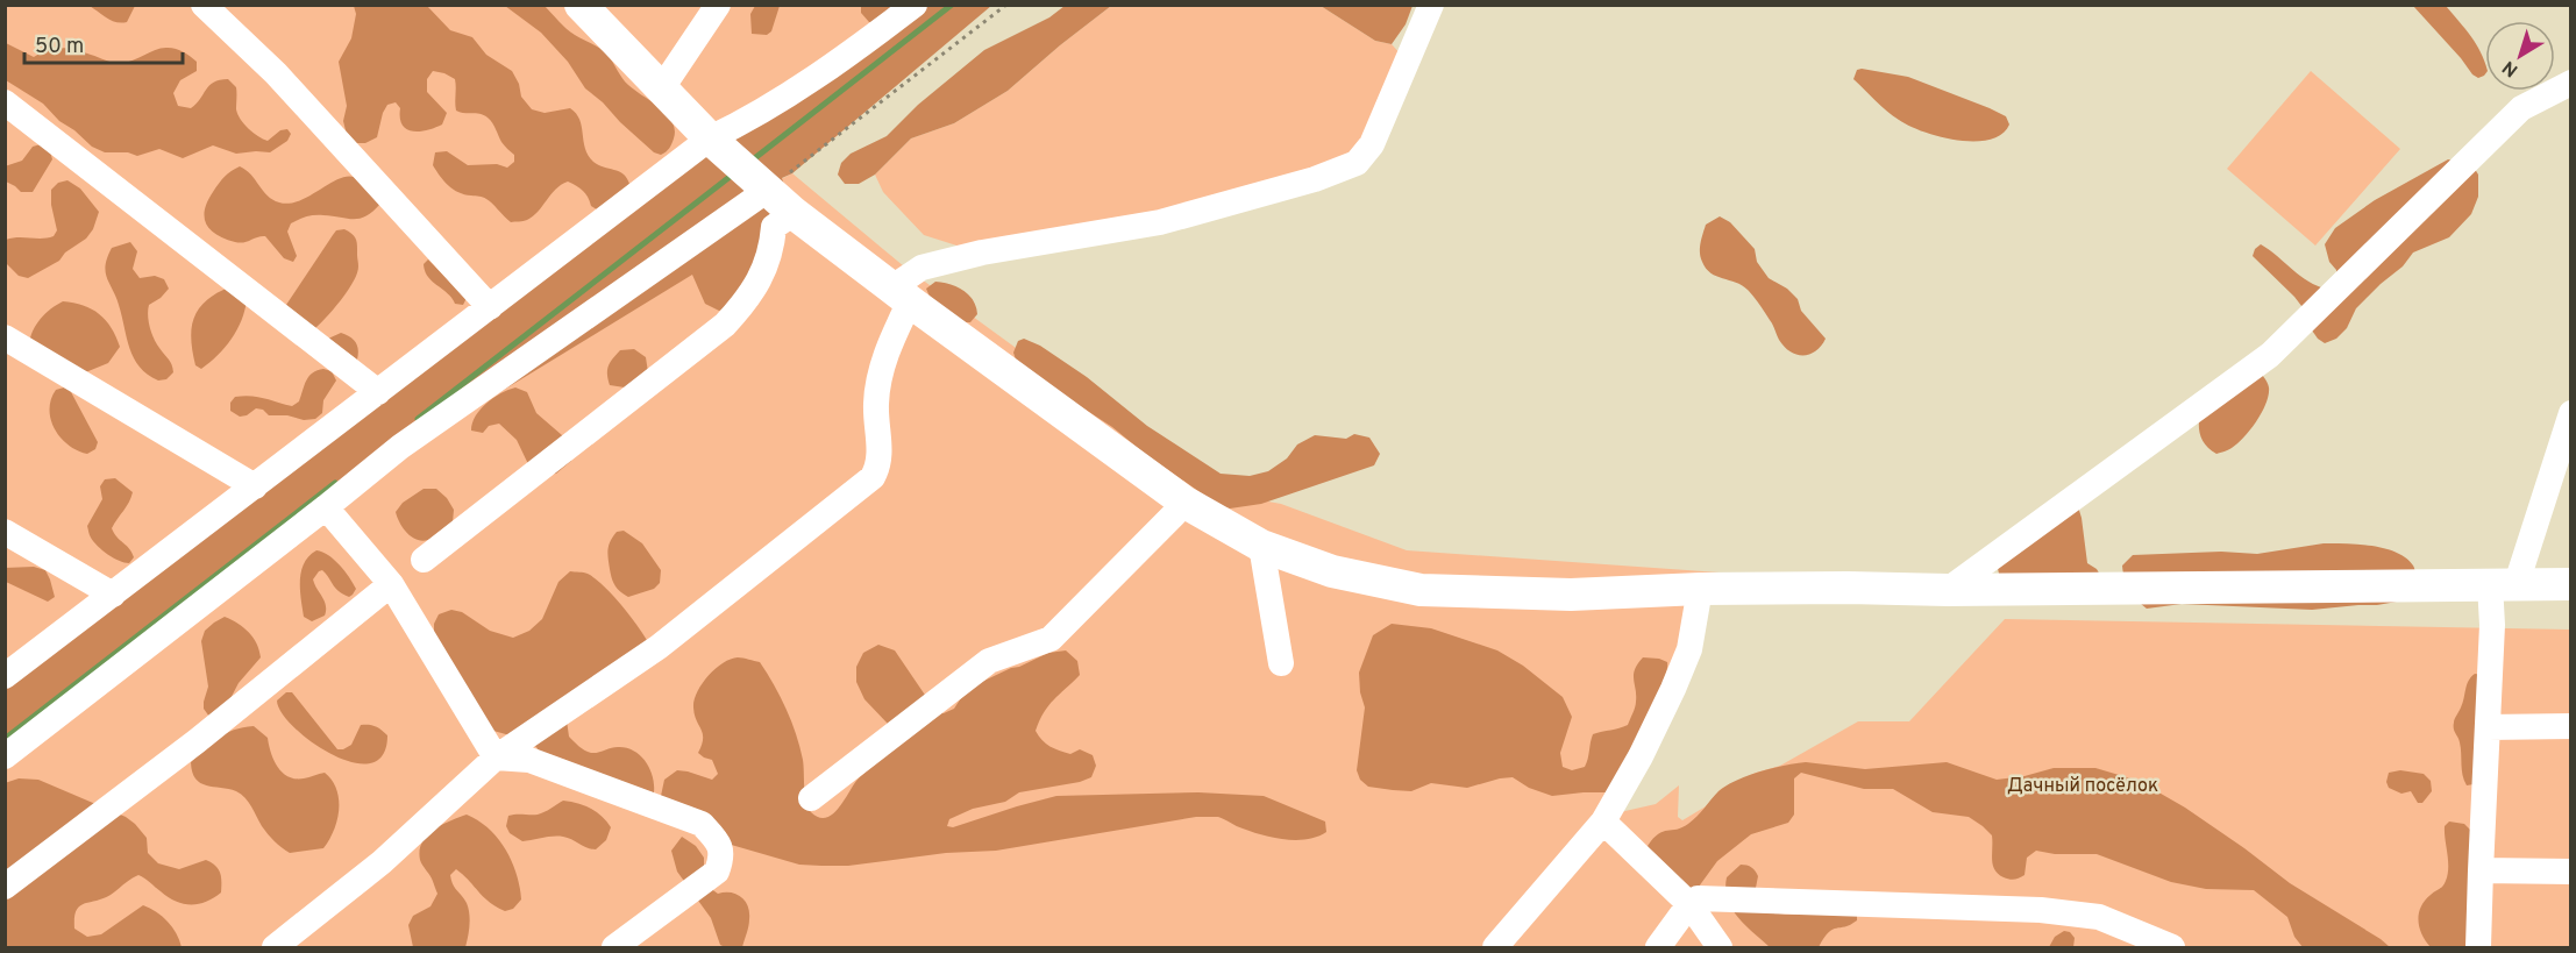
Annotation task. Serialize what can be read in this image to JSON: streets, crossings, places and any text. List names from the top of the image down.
{
  "parks": ["Дачный посёлок"],
  "scale_bar": "50 m",
  "north": "bottom left"
}
